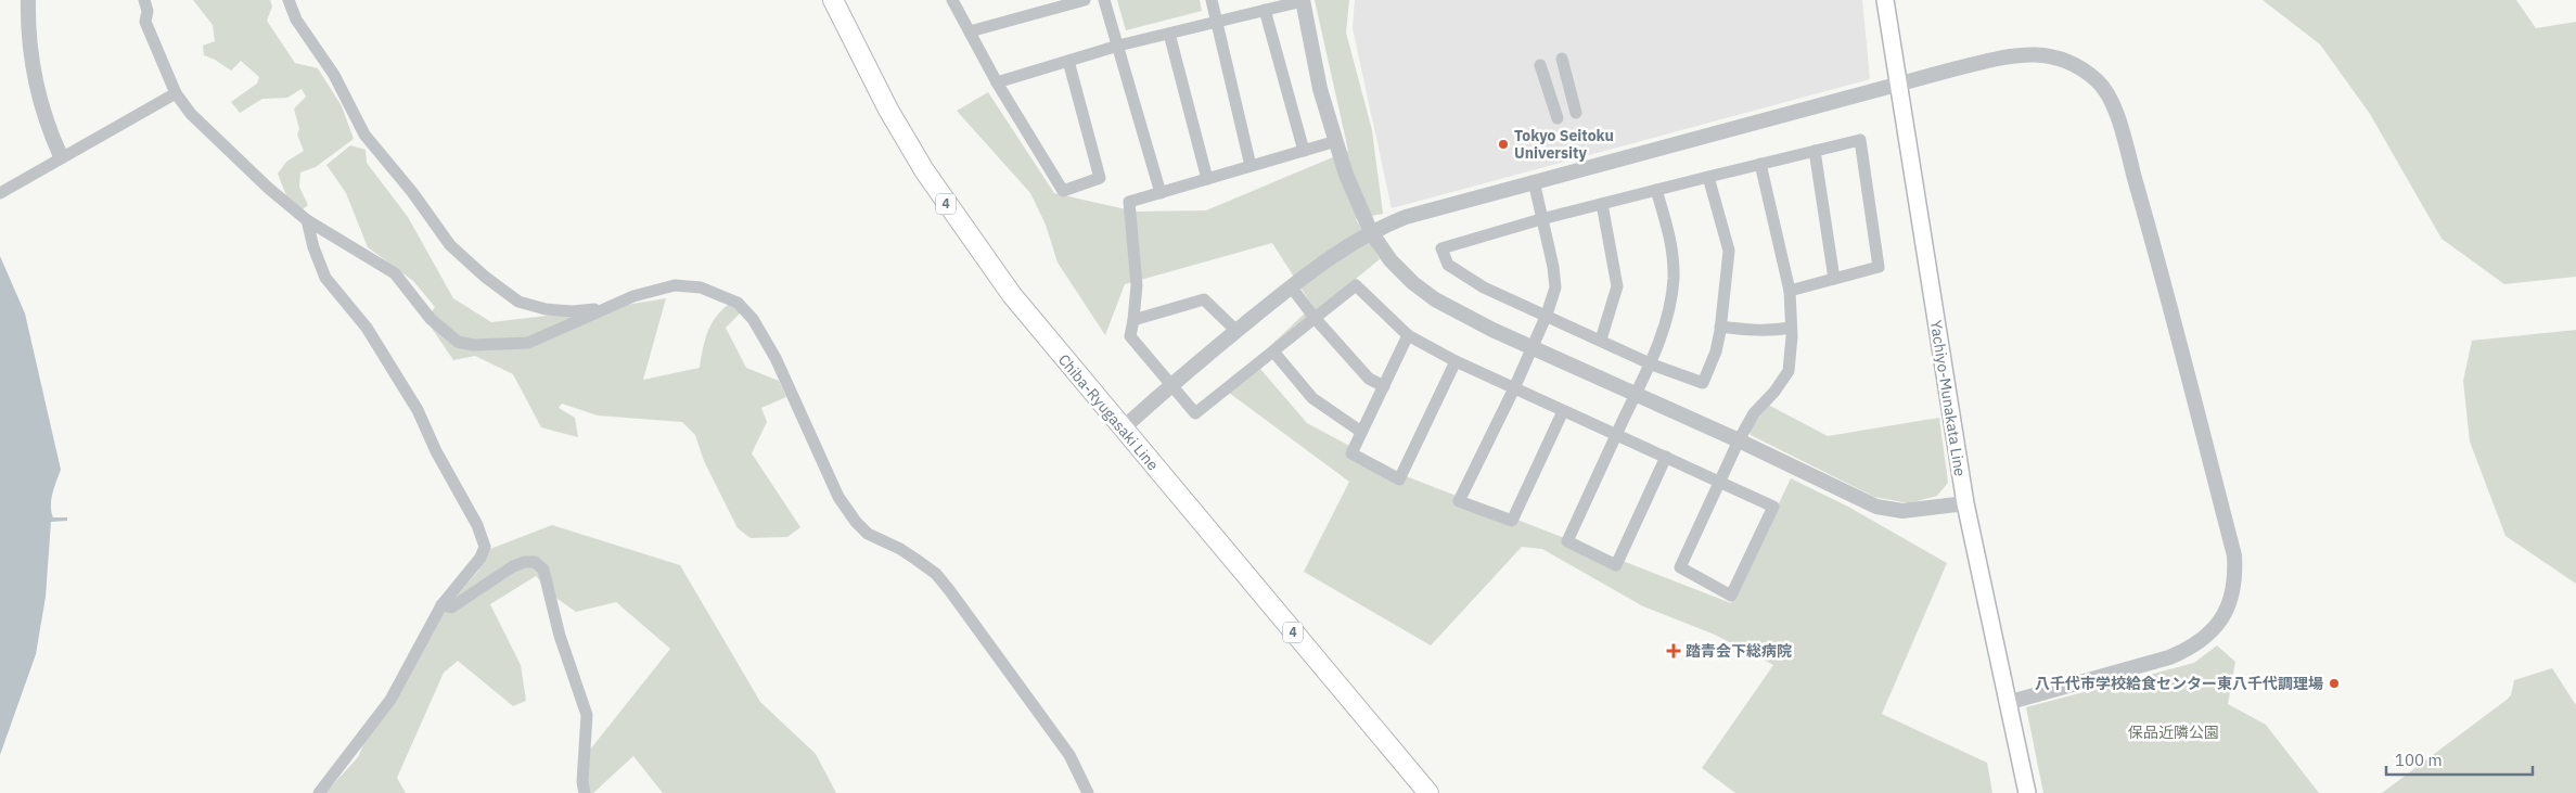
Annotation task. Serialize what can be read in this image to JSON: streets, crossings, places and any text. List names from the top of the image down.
{
  "streets": {
    "main road": ["4", "Yachiyo-Munakata Line", "Chiba-Ryugasaki Line"]
  },
  "parks": ["保品近隣公園"],
  "places": {
    "other": ["Tokyo Seitoku University", "八千代市学校給食センター東八千代調理場"],
    "health": ["踏青会下総病院"]
  },
  "scale_bar": "100 m"
}
